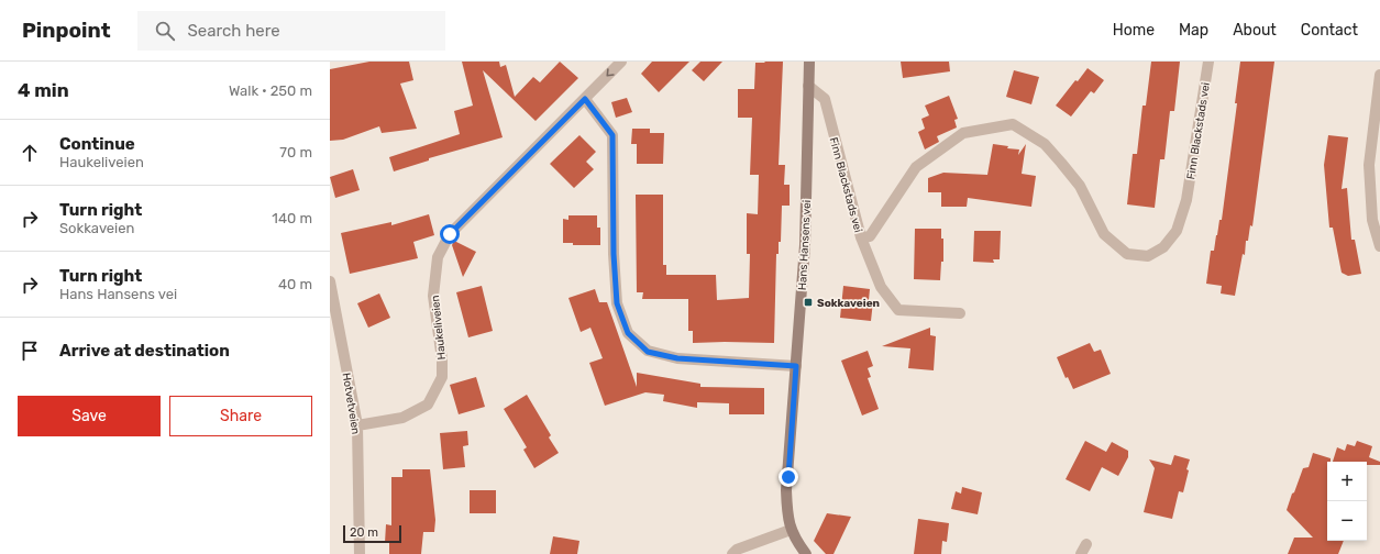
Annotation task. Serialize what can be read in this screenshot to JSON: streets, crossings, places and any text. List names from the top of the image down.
{
  "streets": {
    "main road": ["Hans Hansens vei"],
    "street": ["Finn Blackstads vei", "Haukeliveien", "Hotvetveien"]
  },
  "crossings": [
    ["Finn Blackstads vei", "Hans Hansens vei"],
    ["Haukeliveien", "Hotvetveien"]
  ],
  "places": {
    "transit": ["Sokkaveien"]
  },
  "scale_bar": "20 m",
  "page": {
    "header": "Pinpoint",
    "search": "Search here",
    "nav": [
      "Home",
      "Map",
      "About",
      "Contact"
    ],
    "heading": ["4 min", "Walk · 250 m"],
    "list": [
      ["Continue", "Haukeliveien", "70 m"],
      ["Turn right", "Sokkaveien", "140 m"],
      ["Turn right", "Hans Hansens vei", "40 m"],
      "Arrive at destination"
    ],
    "buttons": ["Save", "Share"],
    "map_buttons": ["+", "−"],
    "scale": "20 m"
  }
}
